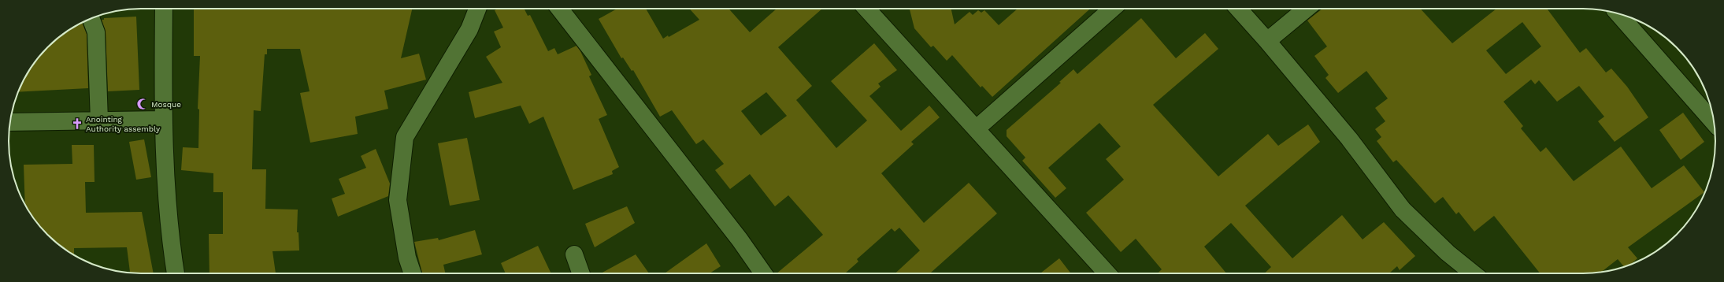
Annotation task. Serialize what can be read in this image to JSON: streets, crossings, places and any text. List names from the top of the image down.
{
  "places": {
    "mosque": ["Mosque"],
    "church": ["Anointing Authority assembly"]
  }
}
